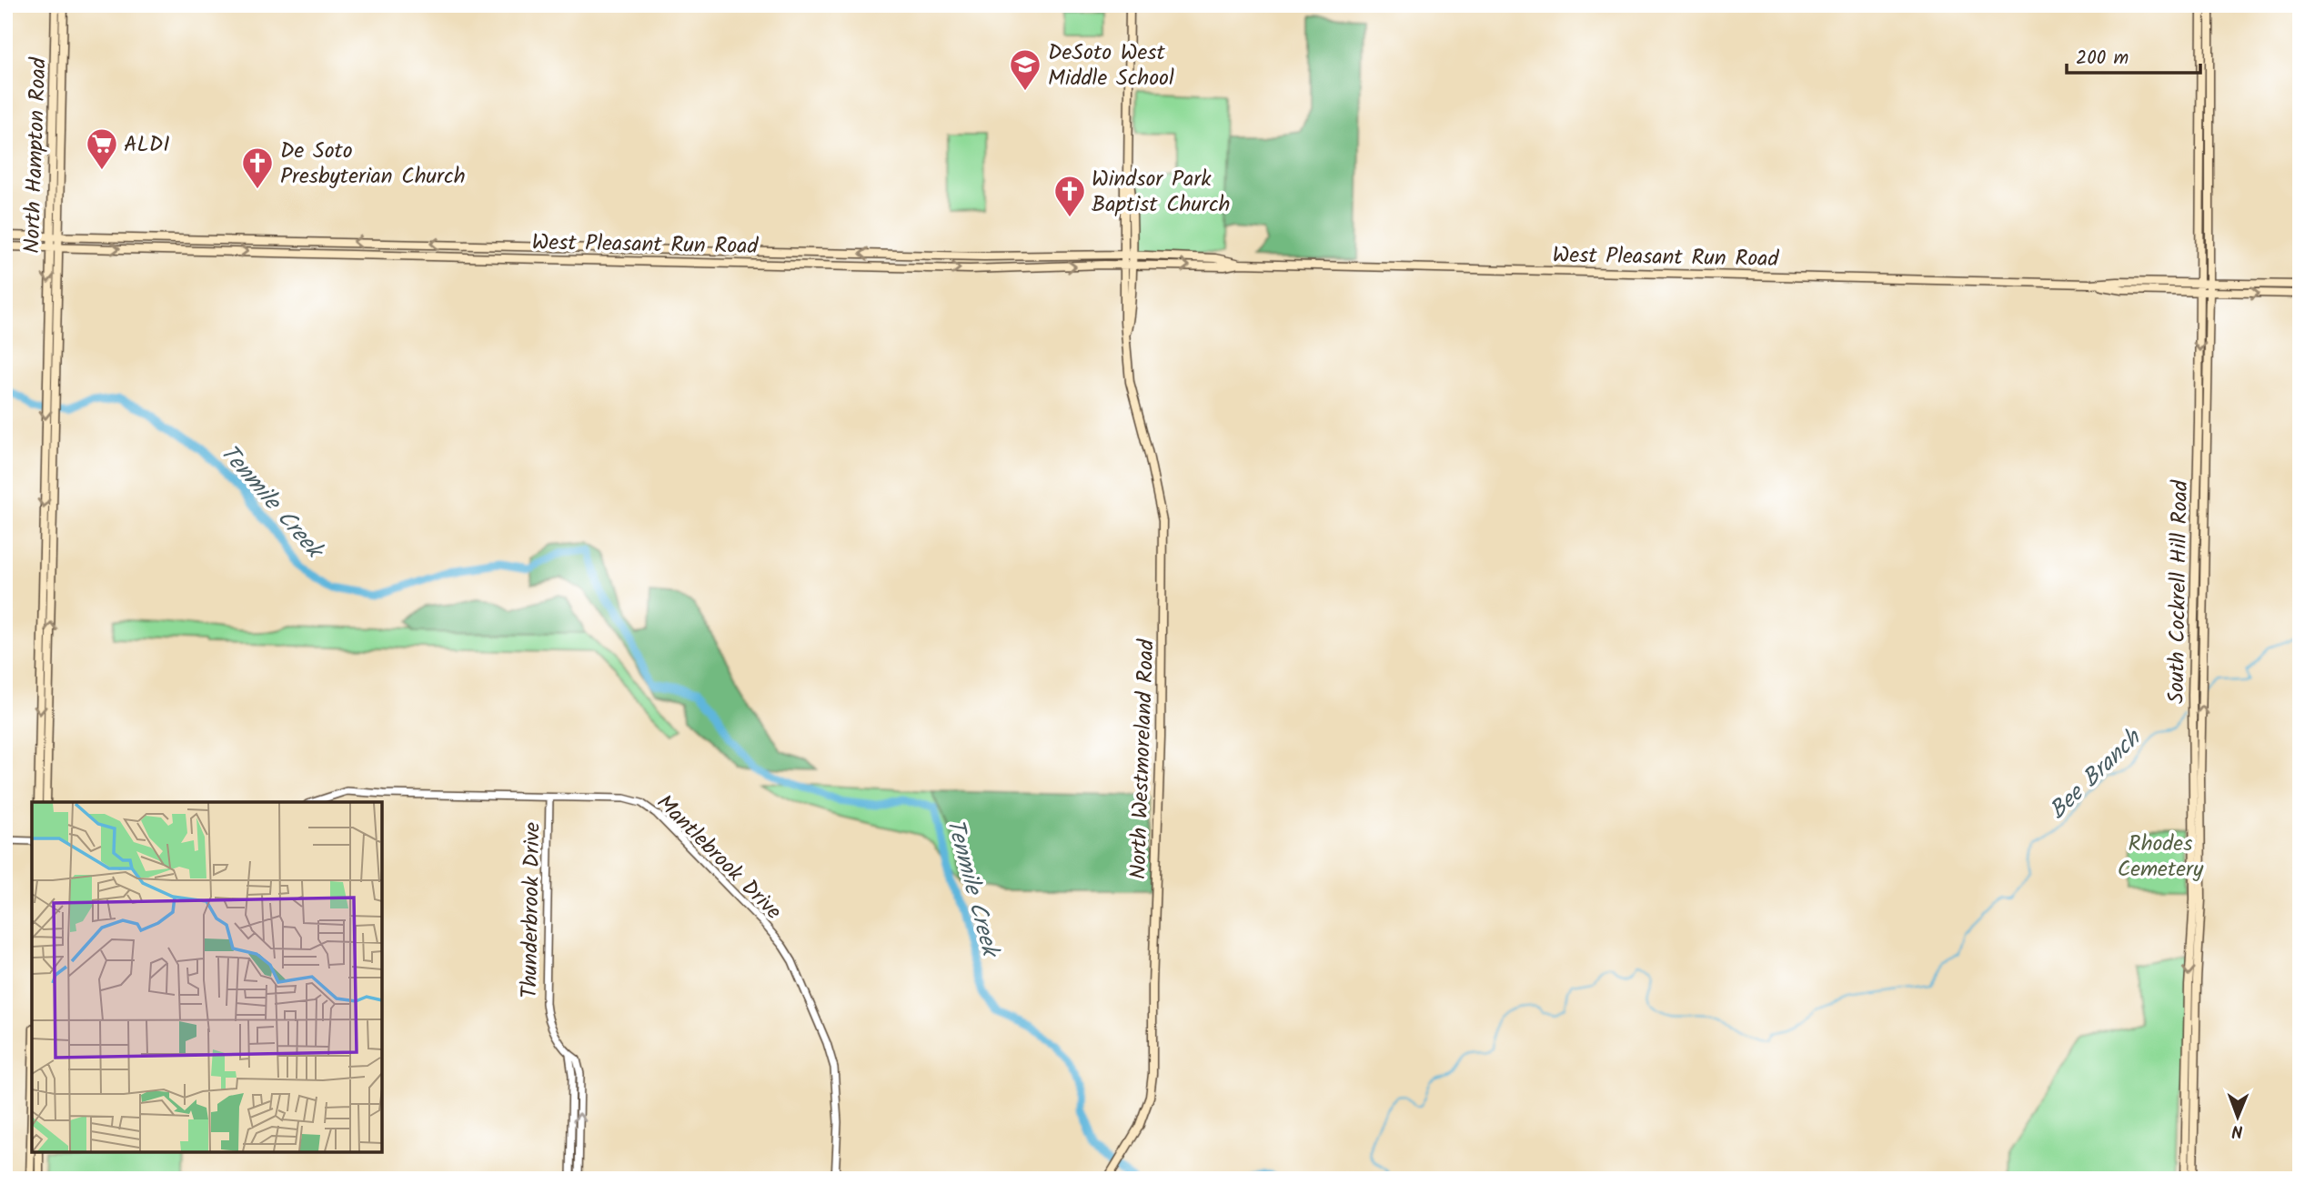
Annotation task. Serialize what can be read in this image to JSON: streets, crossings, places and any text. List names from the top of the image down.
{
  "streets": {
    "main road": [
      "North Hampton Road",
      "West Pleasant Run Road",
      "South Cockrell Hill Road",
      "North Westmoreland Road"
    ],
    "street": ["Mantlebrook Drive", "Thunderbrook Drive"]
  },
  "crossings": [
    ["North Hampton Road", "West Pleasant Run Road"],
    ["West Pleasant Run Road", "South Cockrell Hill Road"],
    ["West Pleasant Run Road", "North Westmoreland Road"],
    ["Mantlebrook Drive", "Thunderbrook Drive"]
  ],
  "water": ["Tenmile Creek", "Bee Branch"],
  "parks": ["Rhodes Cemetery"],
  "places": {
    "school or university": ["DeSoto West Middle School"],
    "supermarket": ["ALDI"],
    "church": ["De Soto Presbyterian Church", "Windsor Park Baptist Church"]
  },
  "scale_bar": "200 m",
  "north": "bottom"
}
